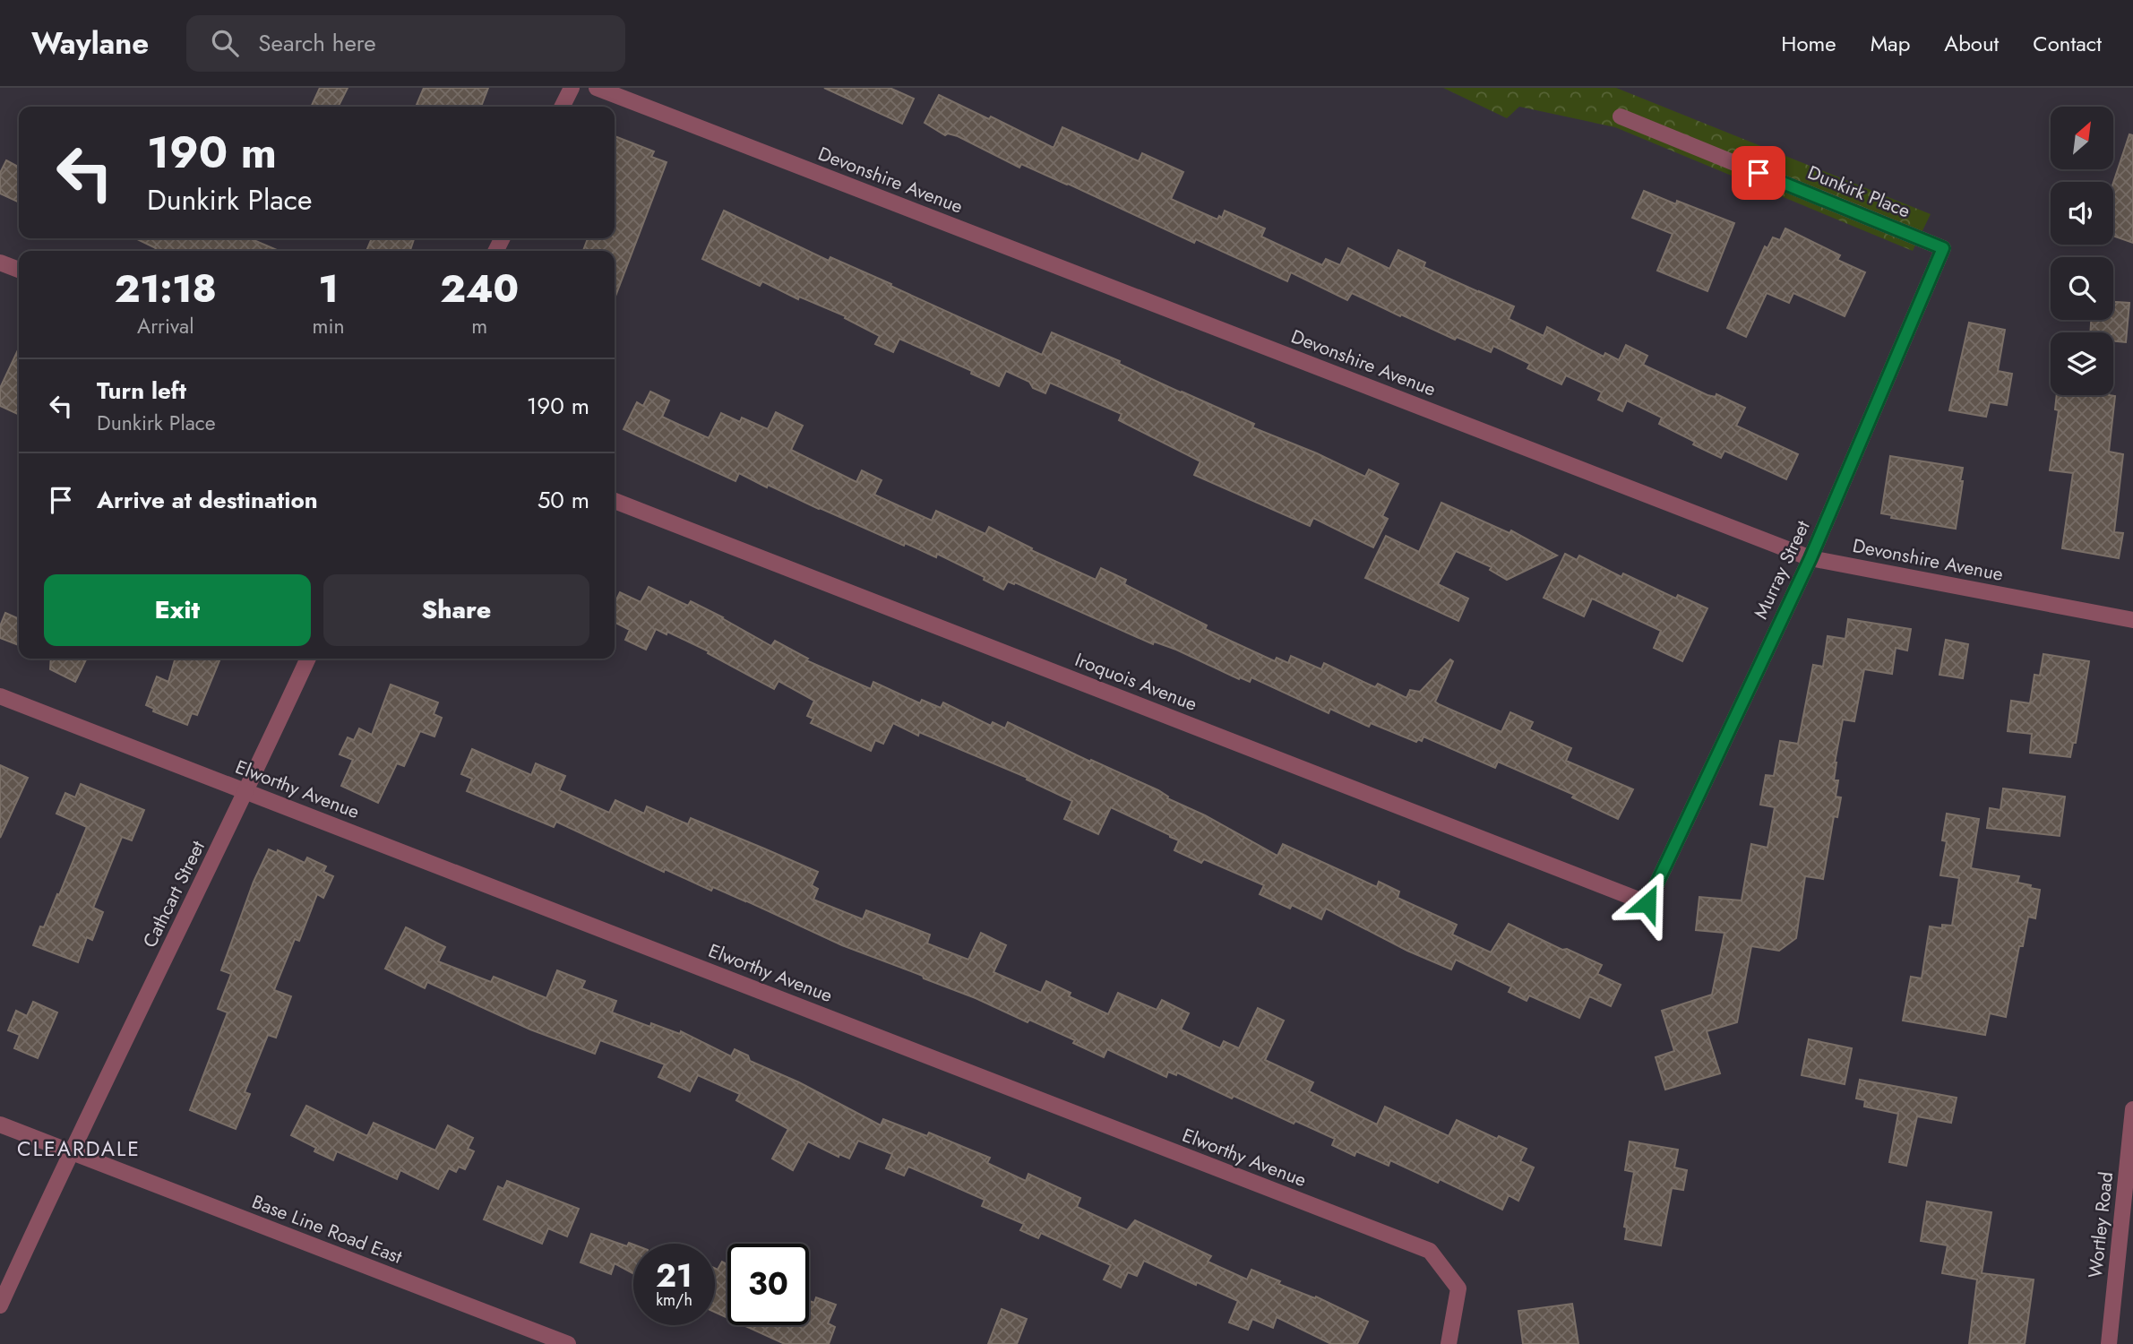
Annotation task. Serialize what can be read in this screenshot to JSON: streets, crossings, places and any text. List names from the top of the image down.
{
  "streets": {
    "street": [
      "Devonshire Avenue",
      "Dunkirk Place",
      "Murray Street",
      "Iroquois Avenue",
      "Elworthy Avenue",
      "Cathcart Street",
      "Wortley Road",
      "Base Line Road East"
    ]
  },
  "crossings": [
    ["Devonshire Avenue", "Murray Street"],
    ["Dunkirk Place", "Murray Street"],
    ["Murray Street", "Iroquois Avenue"],
    ["Elworthy Avenue", "Cathcart Street"],
    ["Cathcart Street", "Base Line Road East"]
  ],
  "districts": ["CLEARDALE"],
  "north": "top right",
  "page": {
    "header": "Waylane",
    "search": "Search here",
    "nav": [
      "Home",
      "Map",
      "About",
      "Contact"
    ],
    "turn": ["190 m", "Dunkirk Place"],
    "eta": [
      "21:18",
      "Arrival",
      "1",
      "min",
      "240",
      "m"
    ],
    "list": [
      {
        "name": "Turn left",
        "note": "Dunkirk Place",
        "value": "190 m"
      },
      {
        "name": "Arrive at destination",
        "value": "50 m"
      }
    ],
    "buttons": ["Exit", "Share"],
    "speed": "21 km/h",
    "limit": "30"
  }
}
